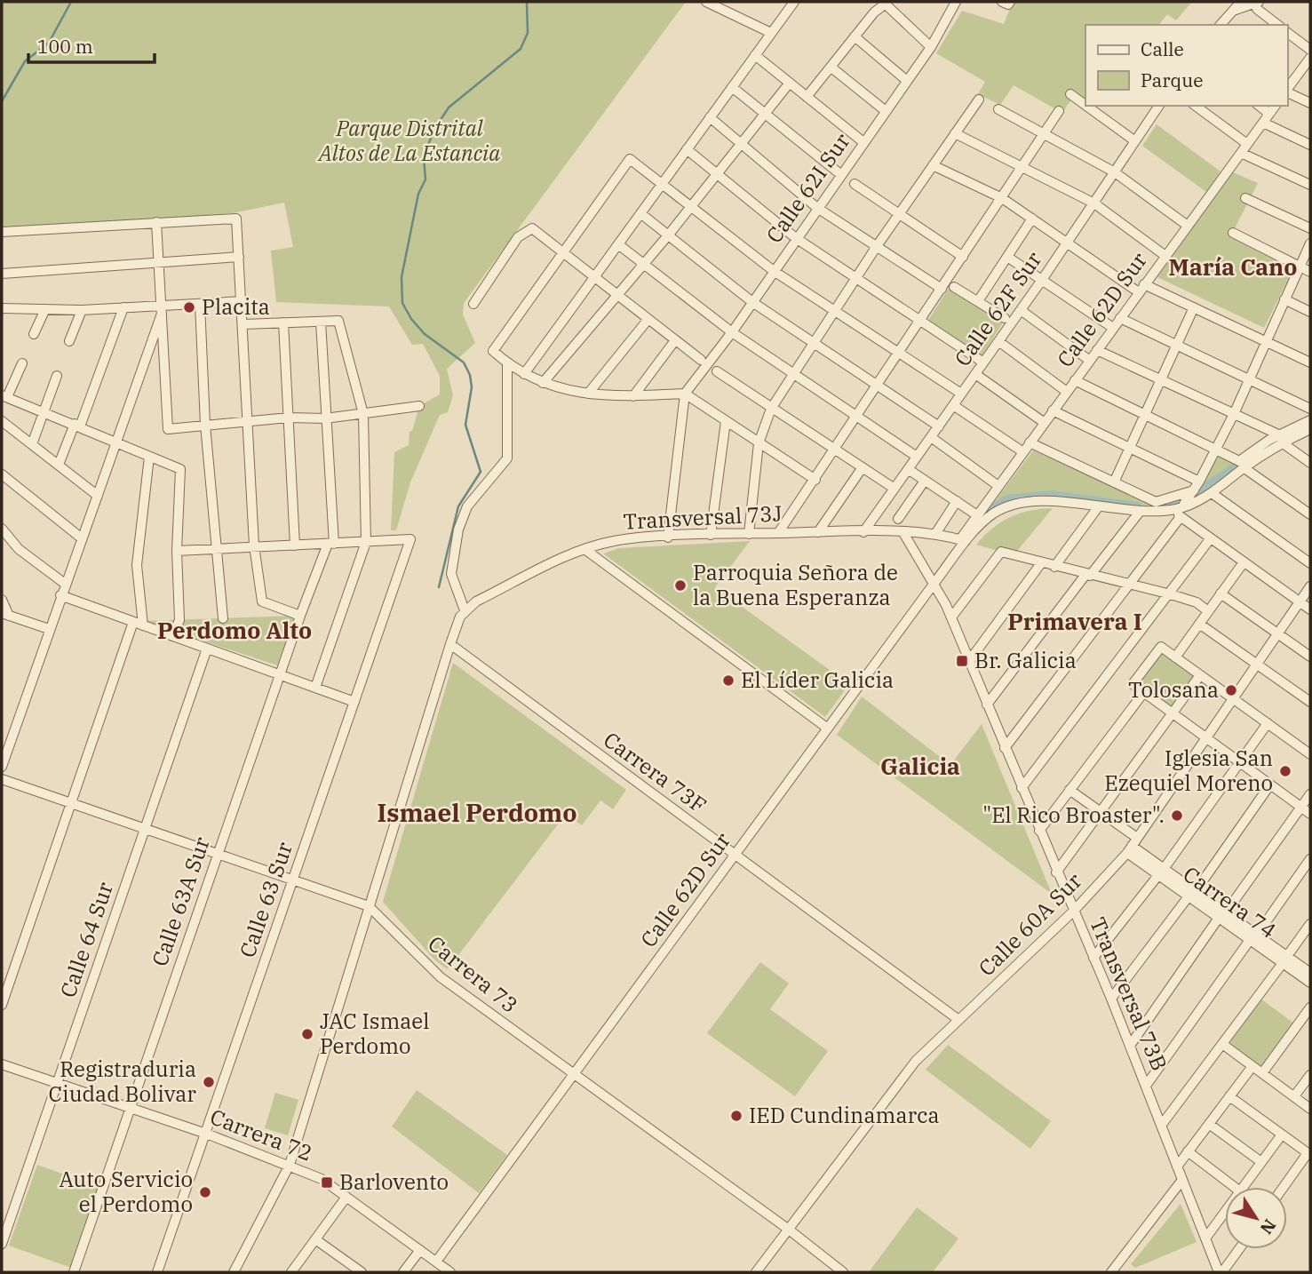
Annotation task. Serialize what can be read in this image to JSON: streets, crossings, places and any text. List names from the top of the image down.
{
  "streets": {
    "street": [
      "Calle 62I Sur",
      "Calle 62F Sur",
      "Calle 62D Sur",
      "Transversal 73J",
      "Carrera 73F",
      "Calle 63 Sur",
      "Calle 63A Sur",
      "Carrera 74",
      "Calle 60A Sur",
      "Calle 64 Sur",
      "Carrera 73",
      "Transversal 73B",
      "Carrera 72"
    ]
  },
  "crossings": [
    ["Calle 62F Sur", "Transversal 73J"],
    ["Calle 62D Sur", "Transversal 73J"],
    ["Calle 62D Sur", "Carrera 73F"],
    ["Calle 62D Sur", "Carrera 73"],
    ["Calle 62D Sur", "Transversal 73B"],
    ["Calle 62D Sur", "Carrera 72"],
    ["Transversal 73J", "Transversal 73B"],
    ["Carrera 73F", "Calle 60A Sur"],
    ["Calle 63 Sur", "Carrera 73"],
    ["Calle 63 Sur", "Carrera 72"],
    ["Calle 63A Sur", "Carrera 73"],
    ["Calle 63A Sur", "Carrera 72"],
    ["Carrera 74", "Calle 60A Sur"],
    ["Calle 60A Sur", "Carrera 73"],
    ["Calle 60A Sur", "Transversal 73B"],
    ["Calle 64 Sur", "Carrera 73"],
    ["Calle 64 Sur", "Carrera 72"]
  ],
  "districts": [
    "María Cano",
    "Primavera I",
    "Perdomo Alto",
    "Galicia",
    "Ismael Perdomo"
  ],
  "parks": ["Parque Distrital Altos de La Estancia"],
  "places": {
    "other": [
      "Placita",
      "Parroquia Señora de la Buena Esperanza",
      "El Líder Galicia",
      "Tolosana",
      "Iglesia San Ezequiel Moreno",
      "\"El Rico Broaster\".",
      "JAC Ismael Perdomo",
      "Registraduria Ciudad Bolivar",
      "IED Cundinamarca",
      "Auto Servicio el Perdomo"
    ],
    "transit": ["Br. Galicia", "Barlovento"]
  },
  "legend": ["Calle", "Parque"],
  "scale_bar": "100 m",
  "north": "bottom right"
}
